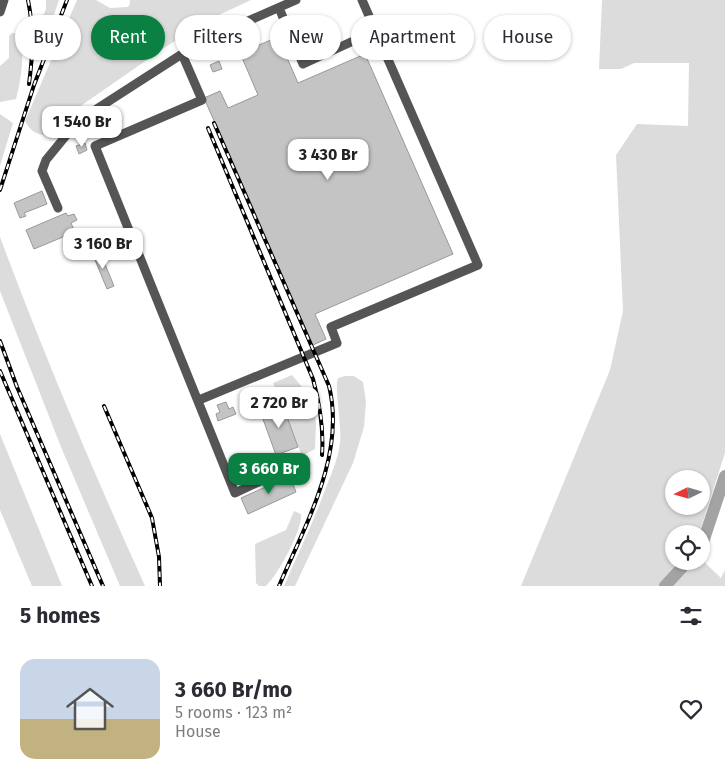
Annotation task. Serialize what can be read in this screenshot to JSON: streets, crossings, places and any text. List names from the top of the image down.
{
  "north": "left",
  "page": {
    "chip": [
      "Buy",
      "Rent",
      "Filters",
      "New",
      "Apartment",
      "House"
    ],
    "price": [
      "1 540 Br",
      "3 430 Br",
      "3 160 Br",
      "2 720 Br",
      "3 660 Br"
    ],
    "heading": "5 homes",
    "list": [
      {
        "name": "3 660 Br/mo",
        "note": "5 rooms · 123 m² · House"
      }
    ]
  }
}
